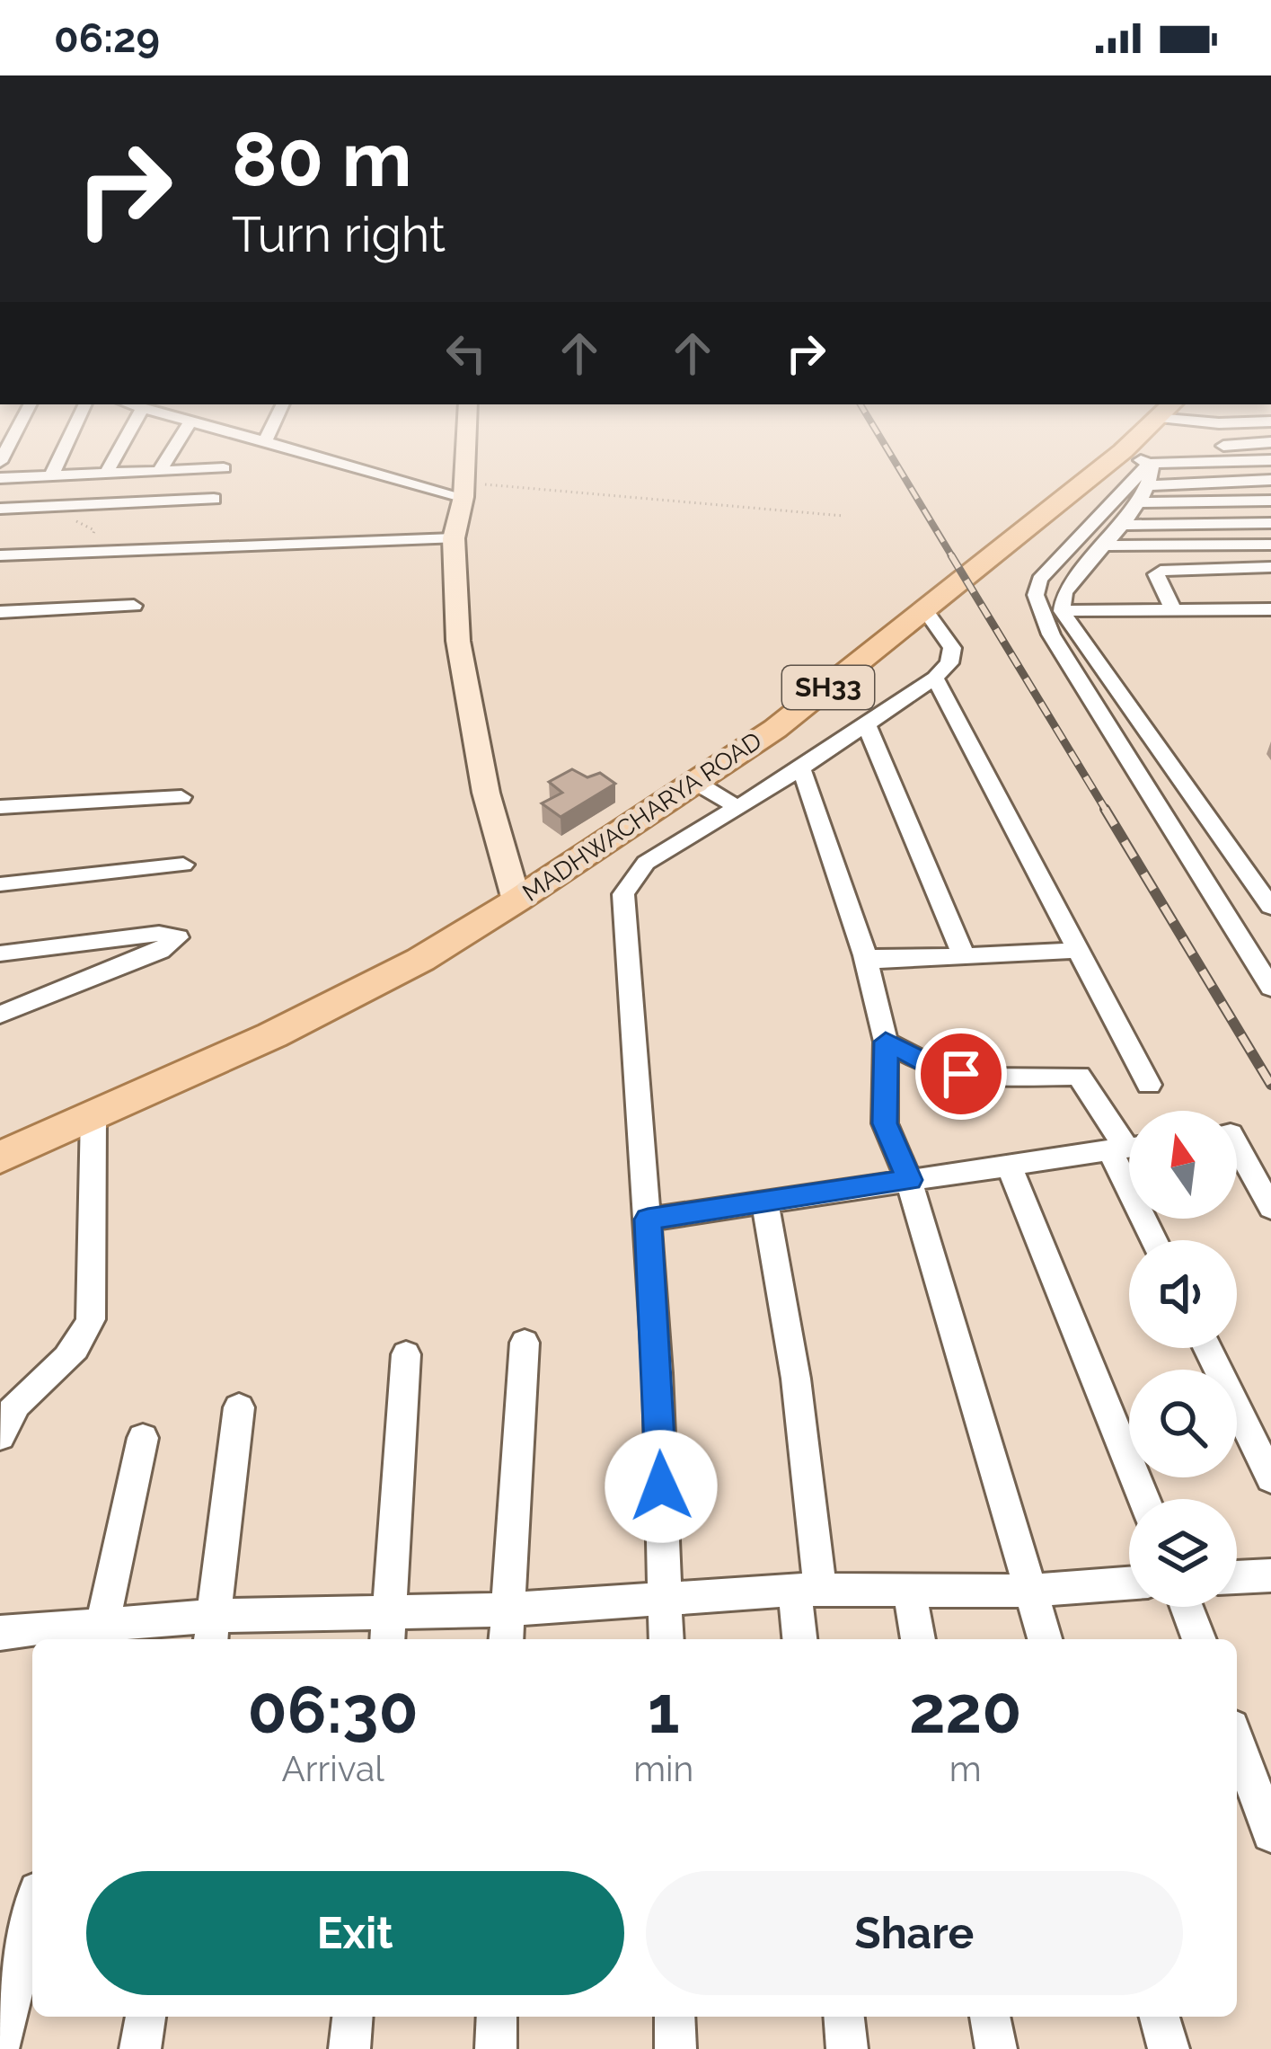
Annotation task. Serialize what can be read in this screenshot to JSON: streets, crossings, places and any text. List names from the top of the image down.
{
  "streets": {
    "main road": ["SH33", "MADHWACHARYA ROAD"]
  },
  "north": "top",
  "page": {
    "status": "06:29",
    "turn": ["80 m", "Turn right"],
    "eta": [
      "06:30",
      "Arrival",
      "1",
      "min",
      "220",
      "m"
    ],
    "buttons": ["Exit", "Share"]
  }
}
